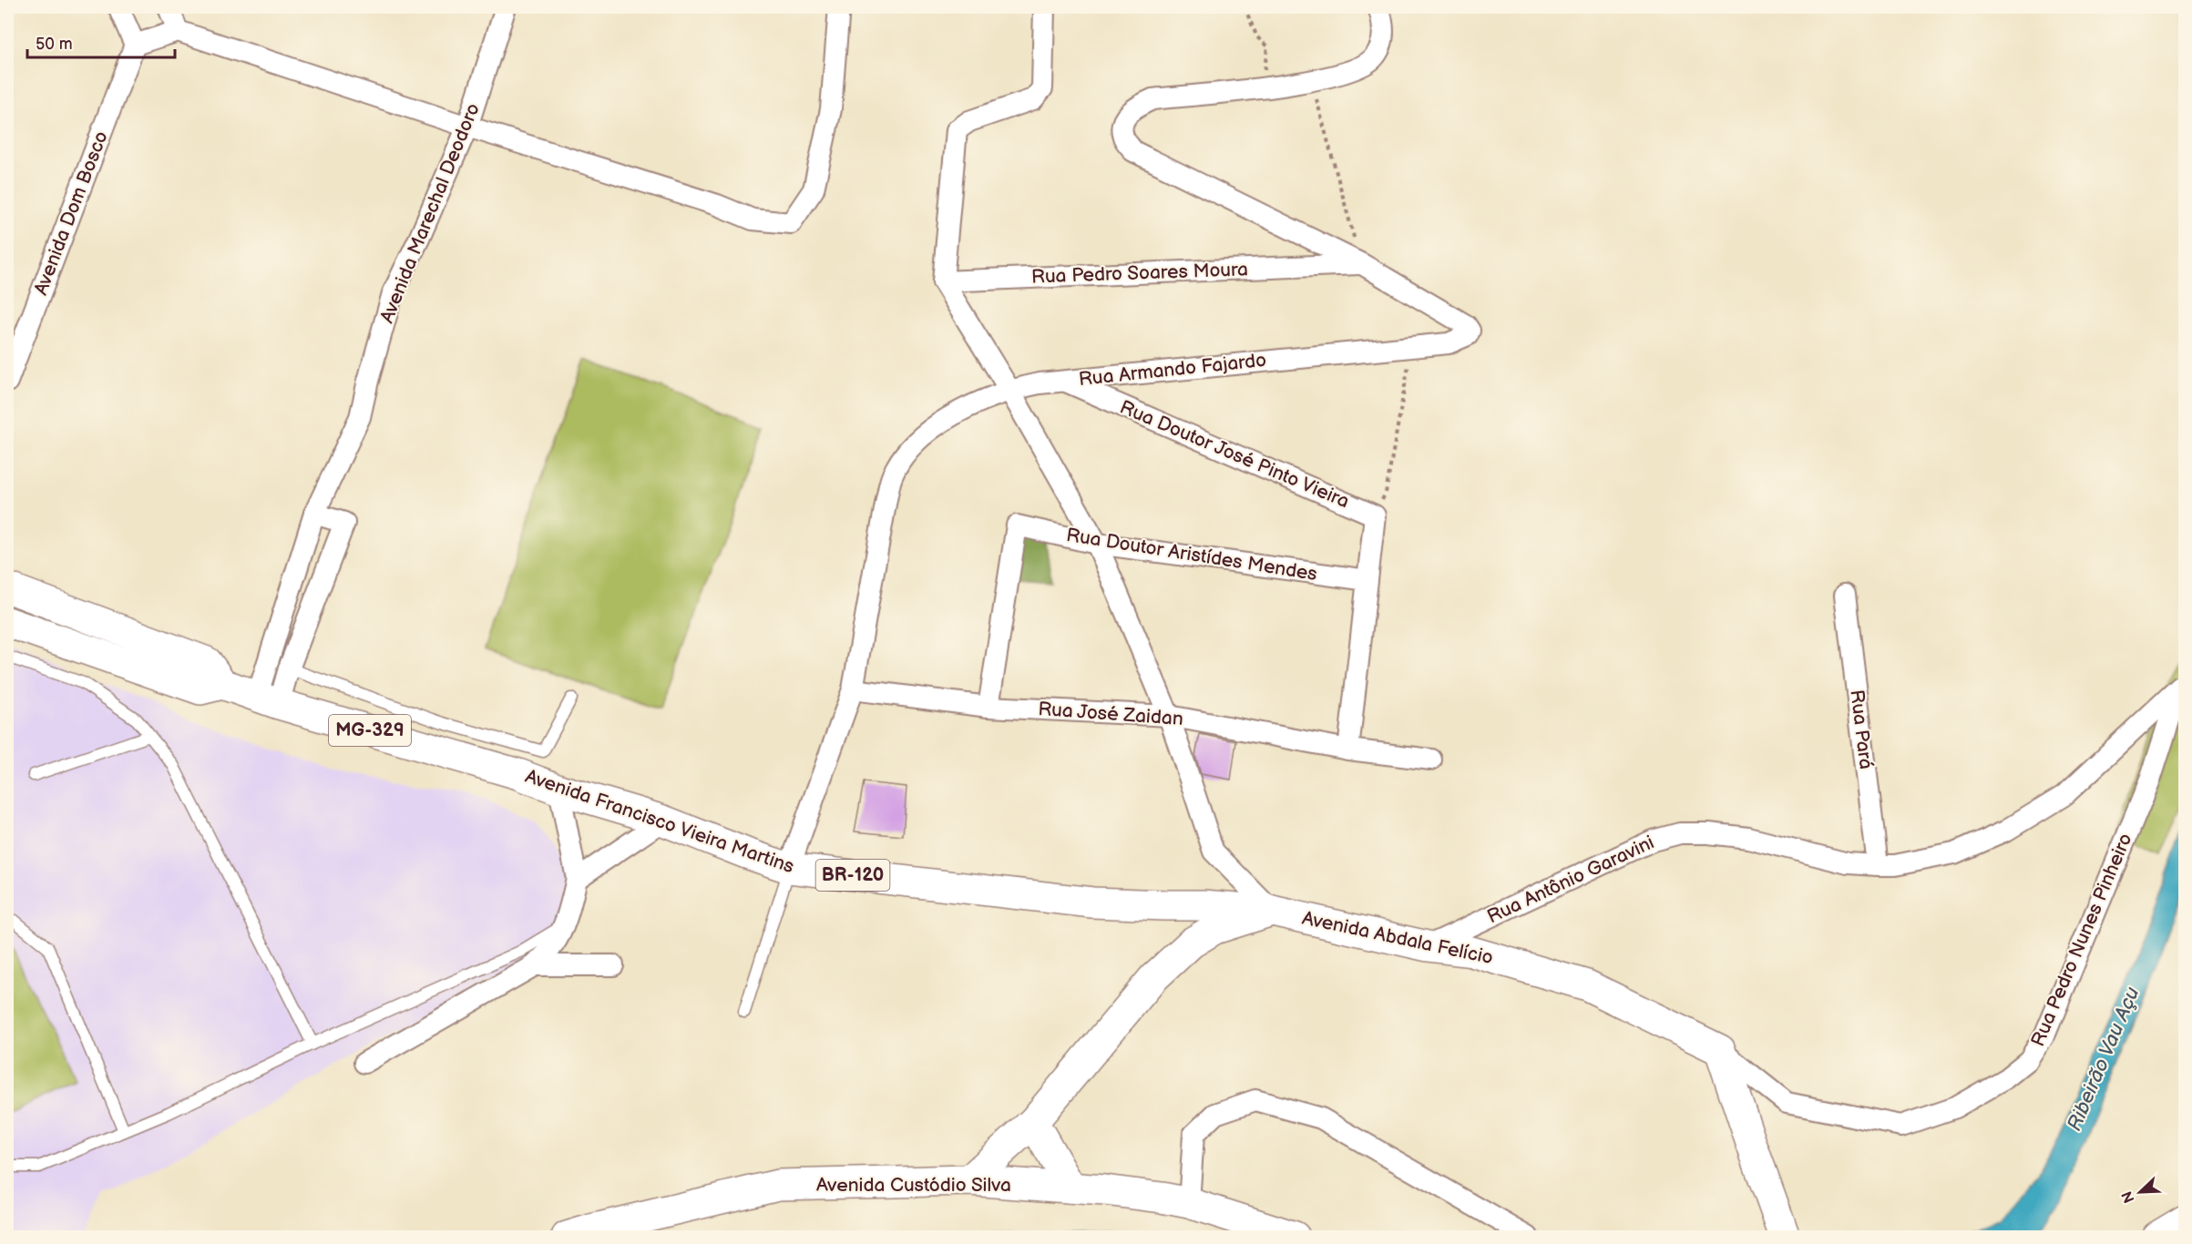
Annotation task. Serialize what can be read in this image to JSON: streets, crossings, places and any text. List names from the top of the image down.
{
  "streets": {
    "main road": [
      "MG-329",
      "Avenida Francisco Vieira Martins",
      "BR-120",
      "Avenida Abdala Felício",
      "Avenida Custódio Silva"
    ],
    "street": [
      "Avenida Dom Bosco",
      "Avenida Marechal Deodoro",
      "Rua Pedro Soares Moura",
      "Rua Armando Fajardo",
      "Rua Doutor José Pinto Vieira",
      "Rua Doutor Aristídes Mendes",
      "Rua José Zaidan",
      "Rua Pará",
      "Rua Antônio Garavini",
      "Rua Pedro Nunes Pinheiro"
    ]
  },
  "crossings": [
    ["Avenida Marechal Deodoro", "Avenida Francisco Vieira Martins"],
    ["Rua Pedro Soares Moura", "Rua Armando Fajardo"],
    ["Rua Armando Fajardo", "Rua Doutor José Pinto Vieira"],
    ["Rua Armando Fajardo", "Rua José Zaidan"],
    ["Rua Armando Fajardo", "Avenida Francisco Vieira Martins"],
    ["Rua Doutor Aristídes Mendes", "Rua José Zaidan"],
    ["Rua Pará", "Rua Antônio Garavini"],
    ["Avenida Francisco Vieira Martins", "Avenida Abdala Felício"],
    ["Rua Antônio Garavini", "Avenida Abdala Felício"],
    ["Rua Antônio Garavini", "Rua Pedro Nunes Pinheiro"],
    ["Avenida Abdala Felício", "Rua Pedro Nunes Pinheiro"]
  ],
  "water": ["Ribeirão Vau Açu"],
  "scale_bar": "50 m",
  "north": "bottom left"
}
